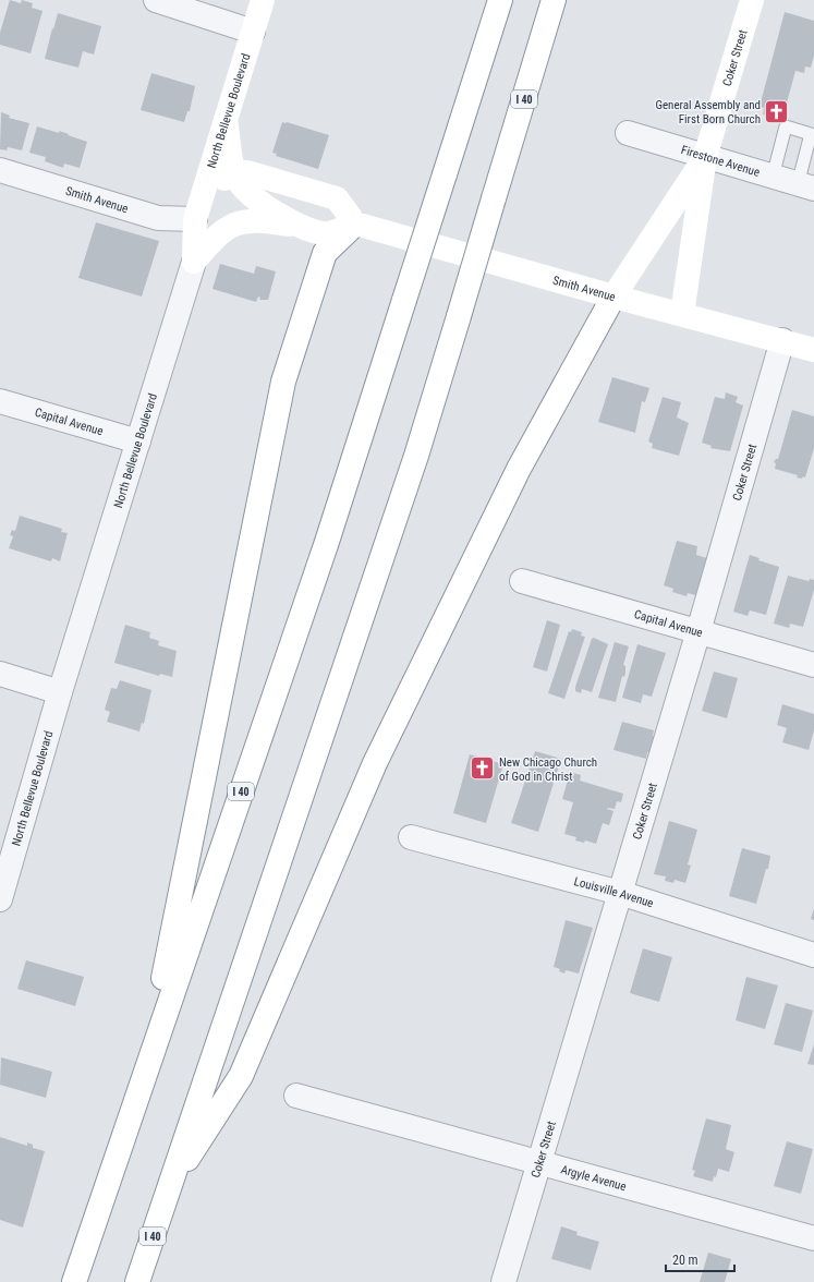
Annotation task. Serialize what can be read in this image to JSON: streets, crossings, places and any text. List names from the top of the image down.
{
  "streets": {
    "main road": [
      "Coker Street",
      "I 40",
      "North Bellevue Boulevard",
      "Smith Avenue"
    ],
    "street": [
      "Firestone Avenue",
      "Capital Avenue",
      "Louisville Avenue",
      "Argyle Avenue"
    ]
  },
  "crossings": [
    ["Coker Street", "I 40"],
    ["Coker Street", "Firestone Avenue"],
    ["Coker Street", "Smith Avenue"],
    ["Coker Street", "Capital Avenue"],
    ["Coker Street", "Louisville Avenue"],
    ["Coker Street", "Argyle Avenue"],
    ["North Bellevue Boulevard", "Smith Avenue"],
    ["North Bellevue Boulevard", "Capital Avenue"]
  ],
  "places": {
    "church": ["General Assembly and First Born Church", "New Chicago Church of God in Christ"]
  },
  "scale_bar": "20 m"
}
